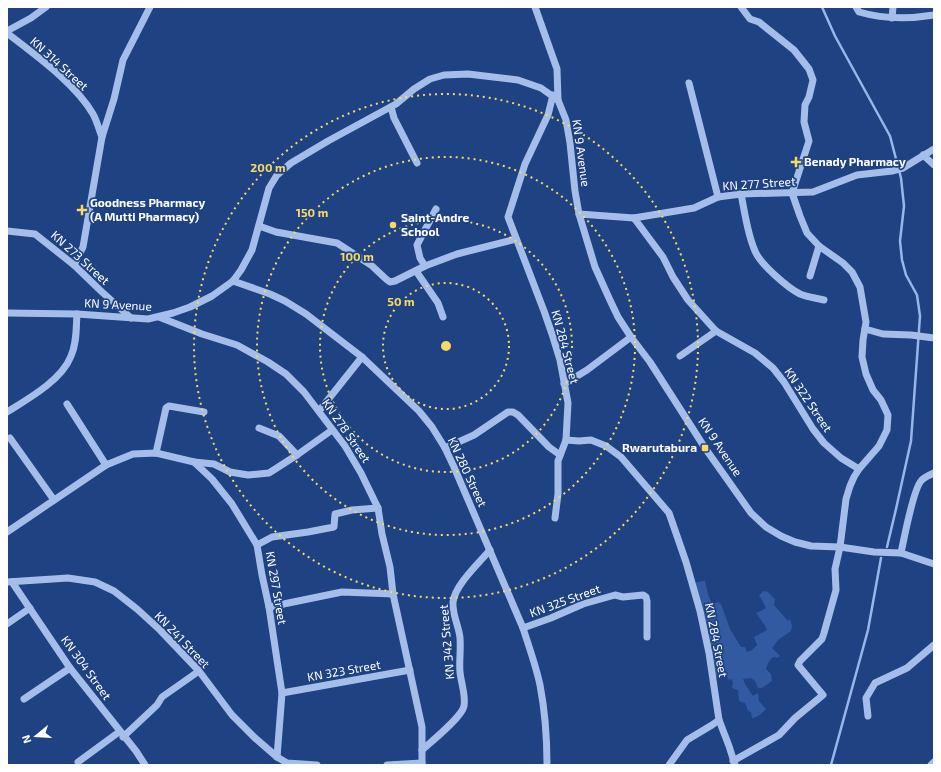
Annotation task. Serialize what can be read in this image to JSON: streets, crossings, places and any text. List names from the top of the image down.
{
  "streets": {
    "street": [
      "KN 314 Street",
      "KN 9 Avenue",
      "KN 277 Street",
      "KN 273 Street",
      "KN 284 Street",
      "KN 322 Street",
      "KN 278 Street",
      "KN 280 Street",
      "KN 297 Street",
      "KN 325 Street",
      "KN 241 Street",
      "KN 342 Street",
      "KN 304 Street",
      "KN 323 Street"
    ]
  },
  "crossings": [
    ["KN 9 Avenue", "KN 277 Street"],
    ["KN 9 Avenue", "KN 273 Street"],
    ["KN 9 Avenue", "KN 284 Street"],
    ["KN 9 Avenue", "KN 278 Street"],
    ["KN 9 Avenue", "KN 280 Street"],
    ["KN 277 Street", "KN 322 Street"],
    ["KN 278 Street", "KN 342 Street"],
    ["KN 278 Street", "KN 323 Street"],
    ["KN 280 Street", "KN 325 Street"],
    ["KN 280 Street", "KN 342 Street"],
    ["KN 297 Street", "KN 241 Street"],
    ["KN 297 Street", "KN 323 Street"],
    ["KN 241 Street", "KN 304 Street"]
  ],
  "places": {
    "health": ["Benady Pharmacy", "Goodness Pharmacy (A Mutti Pharmacy)"],
    "other": ["Saint-Andre School"],
    "transit": ["Rwarutabura"]
  },
  "north": "left",
  "rings": [
    "200 m",
    "150 m",
    "100 m",
    "50 m"
  ]
}
